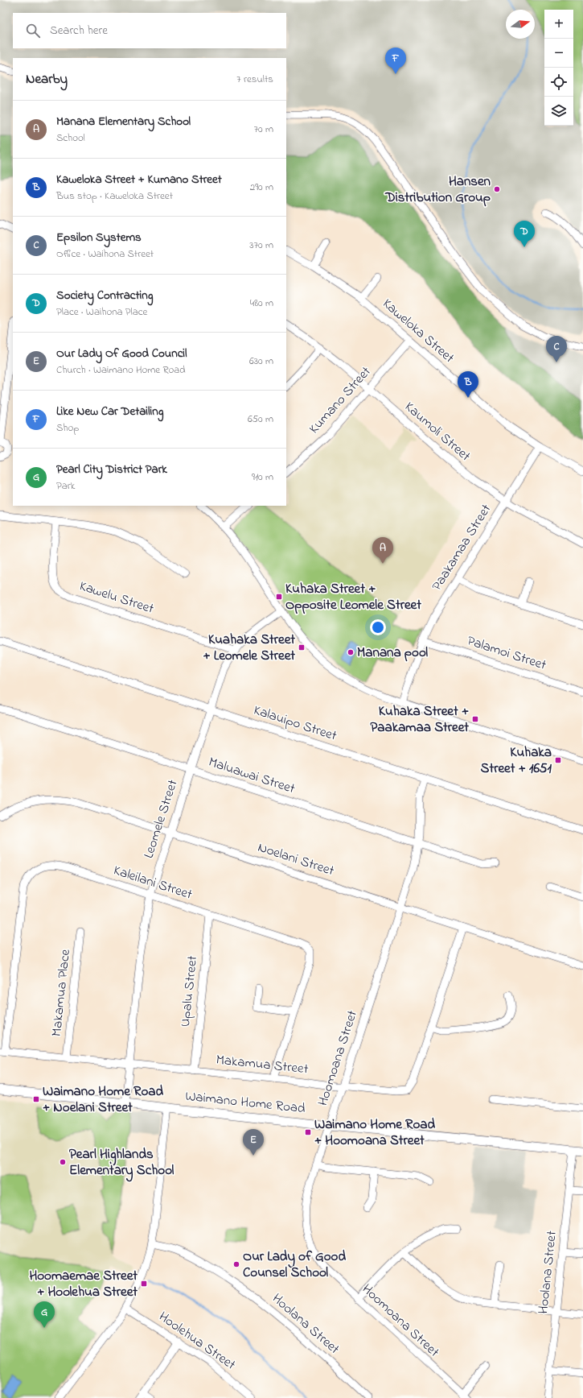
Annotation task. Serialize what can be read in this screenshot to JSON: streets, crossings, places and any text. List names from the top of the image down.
{
  "streets": {
    "main road": ["Waimano Home Road"],
    "street": [
      "Kaweloka Street",
      "Kumano Street",
      "Kaumoli Street",
      "Paakamaa Street",
      "Kawelu Street",
      "Palamoi Street",
      "Kalauipo Street",
      "Maluawai Street",
      "Leomele Street",
      "Noelani Street",
      "Kaleilani Street",
      "Upalu Street",
      "Makamua Place",
      "Hoomoana Street",
      "Makamua Street",
      "Hoolana Street",
      "Hoolehua Street"
    ]
  },
  "crossings": [
    ["Kaweloka Street", "Kumano Street"],
    ["Kaweloka Street", "Paakamaa Street"],
    ["Kumano Street", "Kaumoli Street"],
    ["Kaumoli Street", "Paakamaa Street"],
    ["Paakamaa Street", "Palamoi Street"],
    ["Kawelu Street", "Leomele Street"],
    ["Kalauipo Street", "Leomele Street"],
    ["Kalauipo Street", "Hoomoana Street"],
    ["Maluawai Street", "Leomele Street"],
    ["Maluawai Street", "Hoomoana Street"],
    ["Leomele Street", "Noelani Street"],
    ["Leomele Street", "Kaleilani Street"],
    ["Leomele Street", "Makamua Street"],
    ["Leomele Street", "Waimano Home Road"],
    ["Noelani Street", "Hoomoana Street"],
    ["Noelani Street", "Makamua Street"],
    ["Kaleilani Street", "Upalu Street"],
    ["Kaleilani Street", "Makamua Street"],
    ["Upalu Street", "Makamua Street"],
    ["Makamua Place", "Makamua Street"],
    ["Hoomoana Street", "Makamua Street"],
    ["Hoomoana Street", "Waimano Home Road"],
    ["Waimano Home Road", "Hoolana Street"]
  ],
  "places": {
    "other": [
      "Hansen Distribution Group",
      "Manana pool",
      "Pearl Highlands Elementary School",
      "Our Lady of Good Counsel School"
    ],
    "transit": [
      "Kuhaka Street + Opposite Leomele Street",
      "Kuahaka Street + Leomele Street",
      "Kuhaka Street + Paakamaa Street",
      "Kuhaka Street + 1651",
      "Waimano Home Road + Noelani Street",
      "Waimano Home Road + Hoomoana Street",
      "Hoomaemae Street + Hoolehua Street"
    ]
  },
  "north": "right",
  "page": {
    "map_buttons": ["+", "−"],
    "search": "Search here",
    "pins": [
      "F",
      "D",
      "C",
      "B",
      "A",
      "E",
      "G"
    ],
    "heading": ["Nearby", "7 results"],
    "list": [
      {
        "mark": "A",
        "name": "Manana Elementary School",
        "note": "School",
        "value": "70 m"
      },
      {
        "mark": "B",
        "name": "Kaweloka Street + Kumano Street",
        "note": "Bus stop · Kaweloka Street",
        "value": "290 m"
      },
      {
        "mark": "C",
        "name": "Epsilon Systems",
        "note": "Office · Waihona Street",
        "value": "370 m"
      },
      {
        "mark": "D",
        "name": "Society Contracting",
        "note": "Place · Waihona Place",
        "value": "480 m"
      },
      {
        "mark": "E",
        "name": "Our Lady Of Good Council",
        "note": "Church · Waimano Home Road",
        "value": "630 m"
      },
      {
        "mark": "F",
        "name": "Like New Car Detailing",
        "note": "Shop",
        "value": "650 m"
      },
      {
        "mark": "G",
        "name": "Pearl City District Park",
        "note": "Park",
        "value": "910 m"
      }
    ]
  }
}
